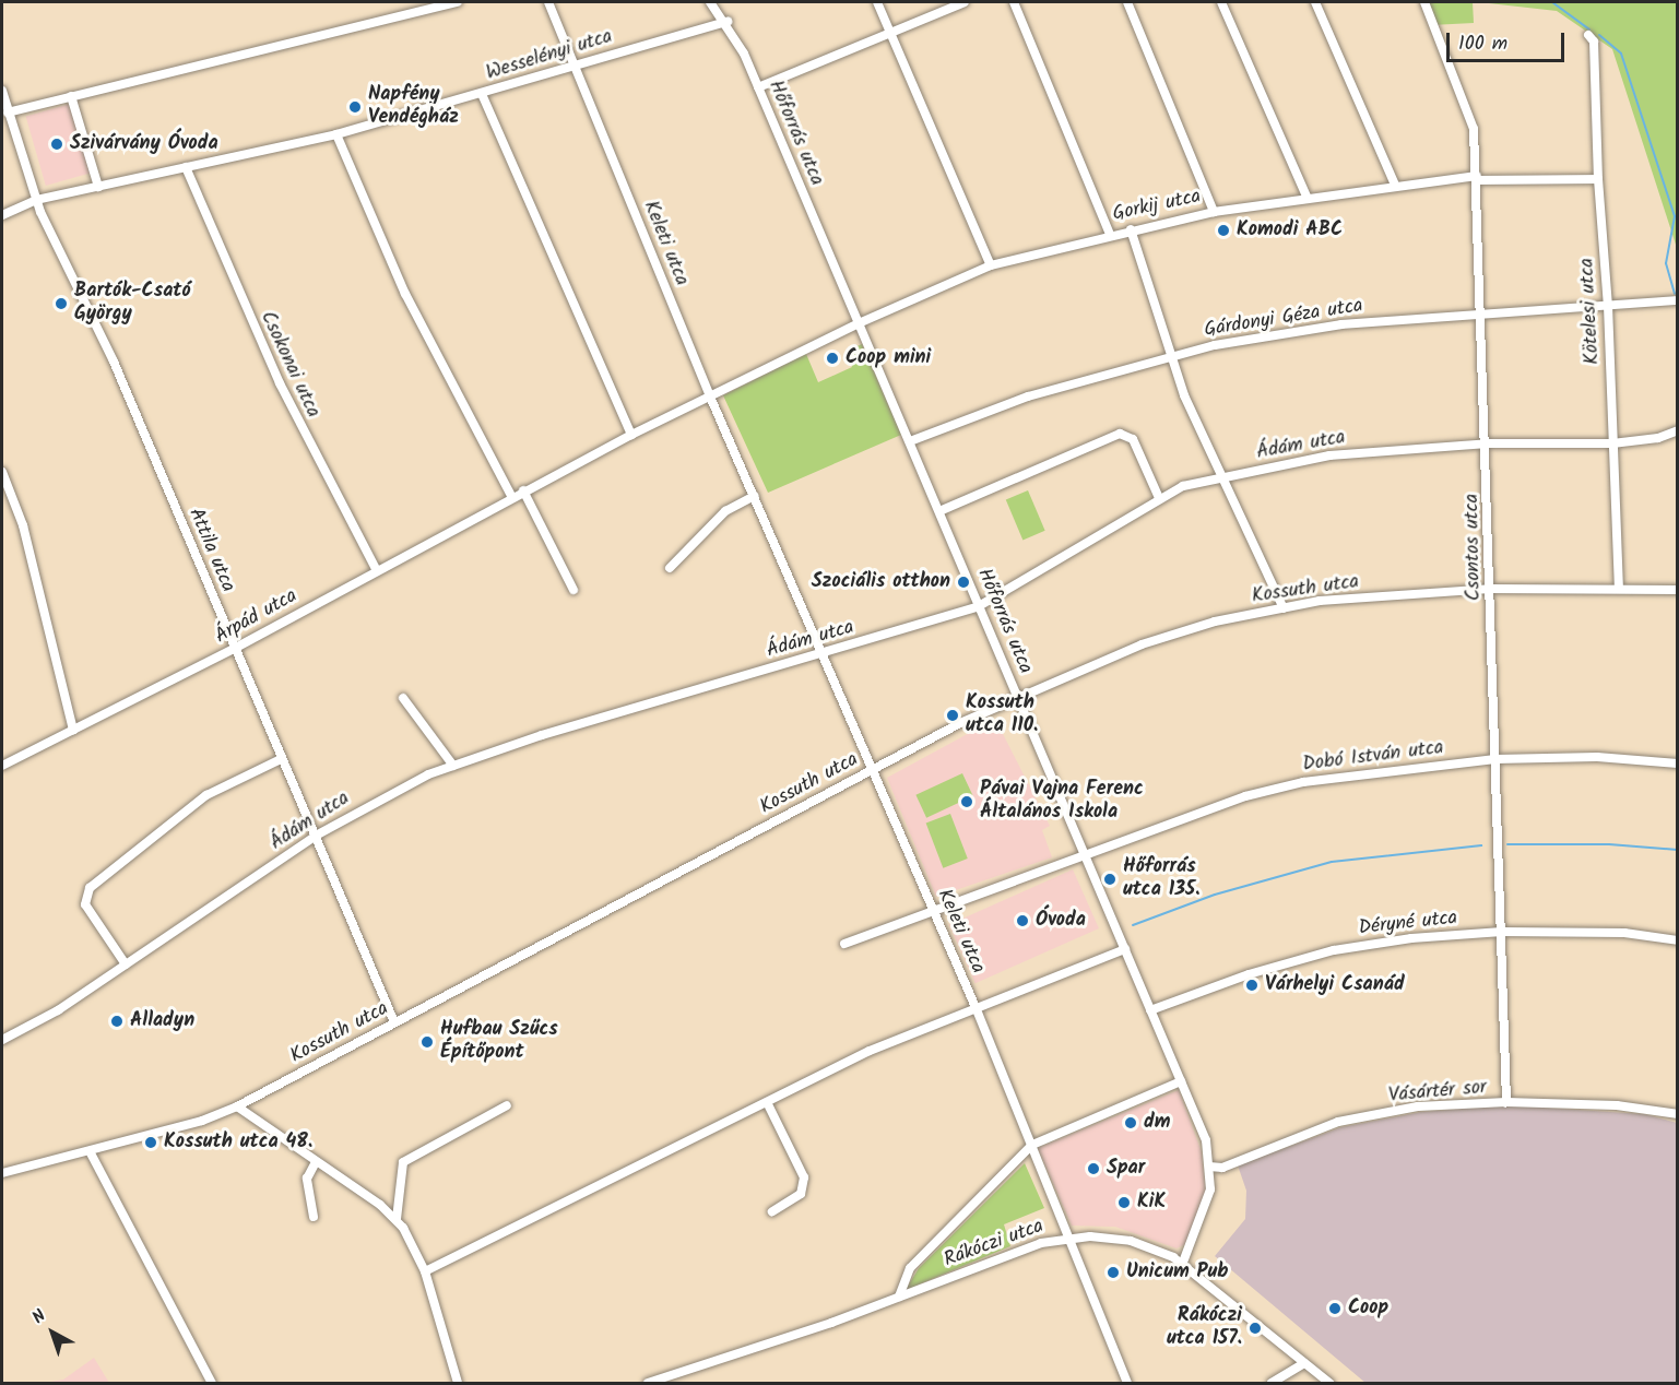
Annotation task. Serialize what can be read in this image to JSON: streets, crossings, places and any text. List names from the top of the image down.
{
  "streets": {
    "street": [
      "Wesselényi utca",
      "Hőforrás utca",
      "Gorkij utca",
      "Keleti utca",
      "Kötelesi utca",
      "Gárdonyi Géza utca",
      "Csokonai utca",
      "Ádám utca",
      "Csontos utca",
      "Attila utca",
      "Kossuth utca",
      "Árpád utca",
      "Dobó István utca",
      "Déryné utca",
      "Vásártér sor",
      "Rákóczi utca"
    ]
  },
  "crossings": [
    ["Wesselényi utca", "Hőforrás utca"],
    ["Wesselényi utca", "Keleti utca"],
    ["Wesselényi utca", "Csokonai utca"],
    ["Wesselényi utca", "Attila utca"],
    ["Hőforrás utca", "Gorkij utca"],
    ["Hőforrás utca", "Gárdonyi Géza utca"],
    ["Hőforrás utca", "Ádám utca"],
    ["Hőforrás utca", "Kossuth utca"],
    ["Hőforrás utca", "Árpád utca"],
    ["Hőforrás utca", "Dobó István utca"],
    ["Hőforrás utca", "Déryné utca"],
    ["Hőforrás utca", "Vásártér sor"],
    ["Hőforrás utca", "Rákóczi utca"],
    ["Gorkij utca", "Kötelesi utca"],
    ["Gorkij utca", "Csontos utca"],
    ["Gorkij utca", "Árpád utca"],
    ["Keleti utca", "Ádám utca"],
    ["Keleti utca", "Kossuth utca"],
    ["Keleti utca", "Árpád utca"],
    ["Keleti utca", "Dobó István utca"],
    ["Keleti utca", "Rákóczi utca"],
    ["Kötelesi utca", "Gárdonyi Géza utca"],
    ["Kötelesi utca", "Ádám utca"],
    ["Kötelesi utca", "Kossuth utca"],
    ["Gárdonyi Géza utca", "Csontos utca"],
    ["Csokonai utca", "Árpád utca"],
    ["Ádám utca", "Csontos utca"],
    ["Ádám utca", "Attila utca"],
    ["Csontos utca", "Kossuth utca"],
    ["Csontos utca", "Dobó István utca"],
    ["Csontos utca", "Déryné utca"],
    ["Csontos utca", "Vásártér sor"],
    ["Attila utca", "Kossuth utca"],
    ["Attila utca", "Árpád utca"]
  ],
  "places": [
    "Napfény Vendégház",
    "Szivárvány Óvoda",
    "Komodi ABC",
    "Bartók-Csató György",
    "Coop mini",
    "Szociális otthon",
    "Kossuth utca 110.",
    "Pávai Vajna Ferenc Általános Iskola",
    "Hőforrás utca 135.",
    "Óvoda",
    "Várhelyi Csanád",
    "Alladyn",
    "Hufbau Szűcs Építőpont",
    "dm",
    "Kossuth utca 48.",
    "Spar",
    "KiK",
    "Unicum Pub",
    "Coop",
    "Rákóczi utca 157."
  ],
  "scale_bar": "100 m",
  "north": "top left"
}
